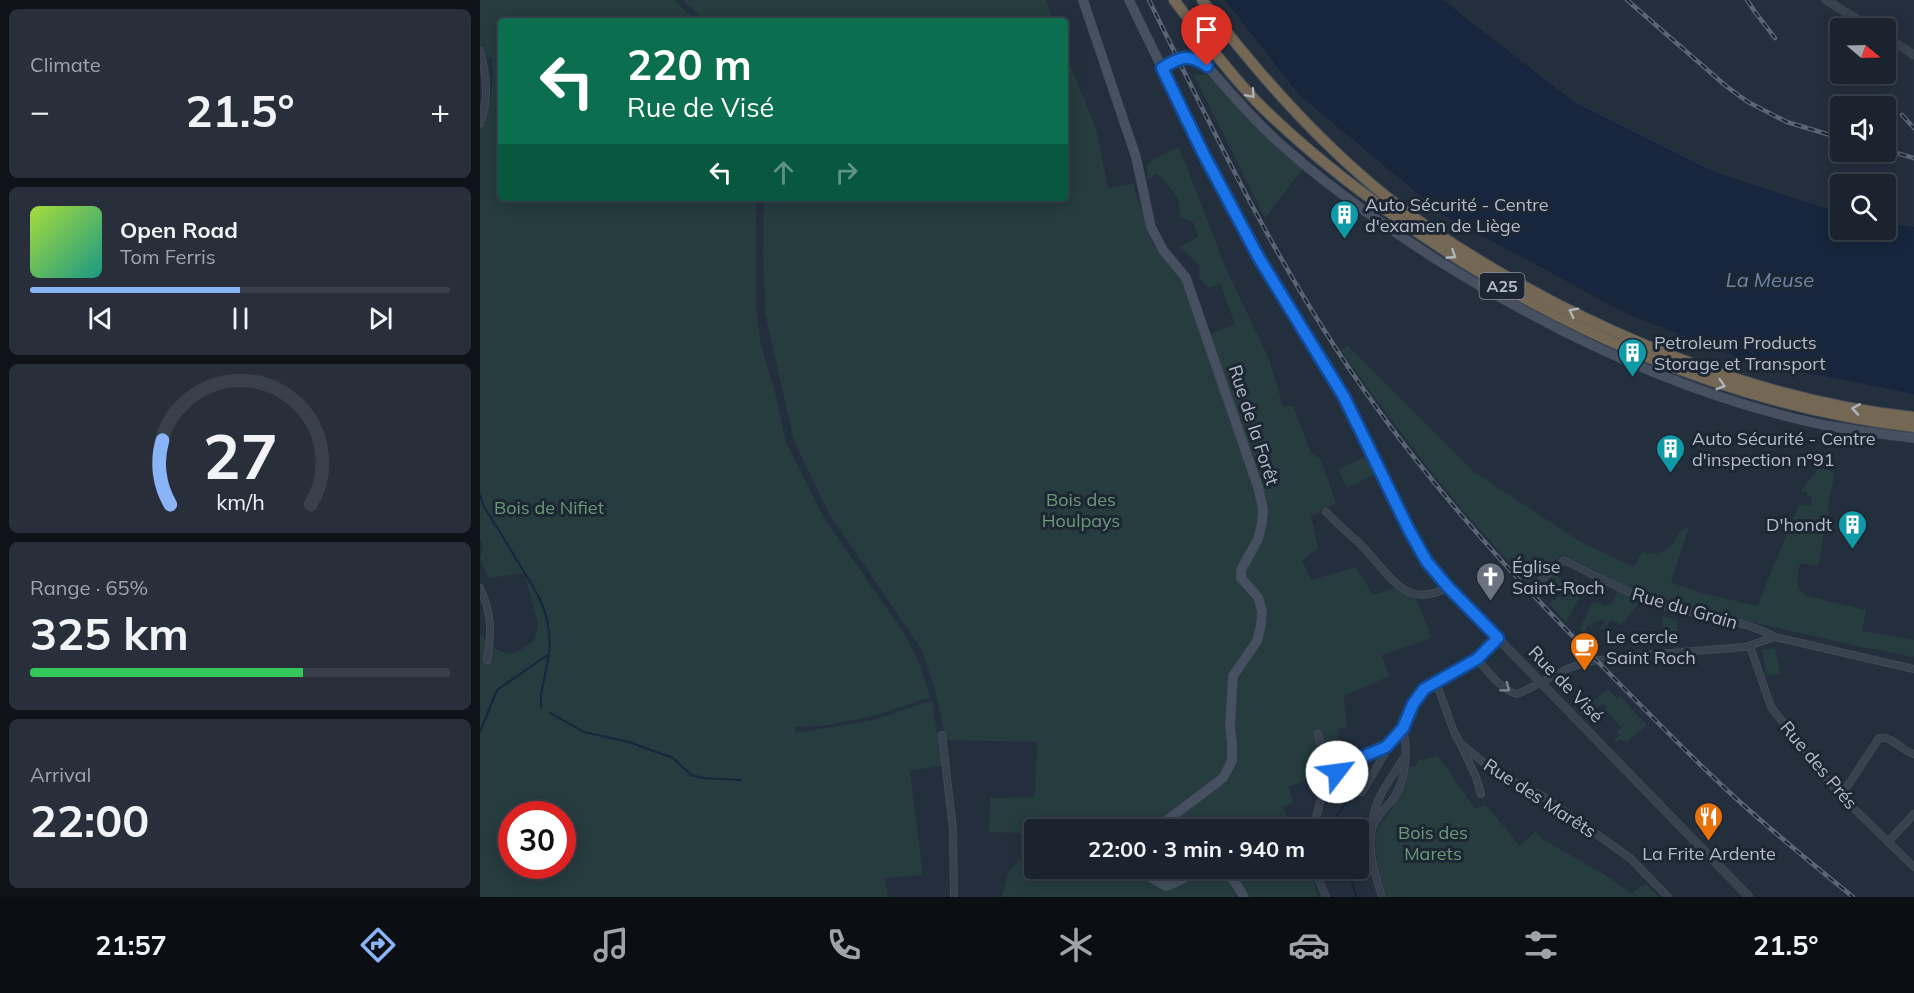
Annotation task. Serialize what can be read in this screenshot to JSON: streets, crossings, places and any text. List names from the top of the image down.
{
  "streets": {
    "highway": ["A25"],
    "main road": ["Rue de la Forêt", "Rue de Visé"],
    "street": ["Rue du Grain", "Rue des Prés", "Rue des Marêts"]
  },
  "water": ["La Meuse"],
  "parks": ["Bois des Houlpays", "Bois de Nifiet", "Bois des Marets"],
  "places": {
    "building": [
      "Auto Sécurité - Centre d'examen de Liège",
      "Petroleum Products Storage et Transport",
      "Auto Sécurité - Centre d'inspection n°91",
      "D'hondt"
    ],
    "church": ["Église Saint-Roch"],
    "cafe": ["Le cercle Saint Roch"],
    "restaurant": ["La Frite Ardente"]
  },
  "north": "right",
  "page": {
    "tile": [
      "Climate",
      ["Range · 65%", "325 km"],
      ["Arrival", "22:00"]
    ],
    "turn": ["220 m", "Rue de Visé"],
    "heat": ["−", "21.5°", "+"],
    "song": ["Open Road", "Tom Ferris"],
    "limit": "30",
    "trip": "22:00 · 3 min · 940 m",
    "tabs": ["21:57", "21.5°"],
    "gauge": ["27", "km/h"]
  }
}
